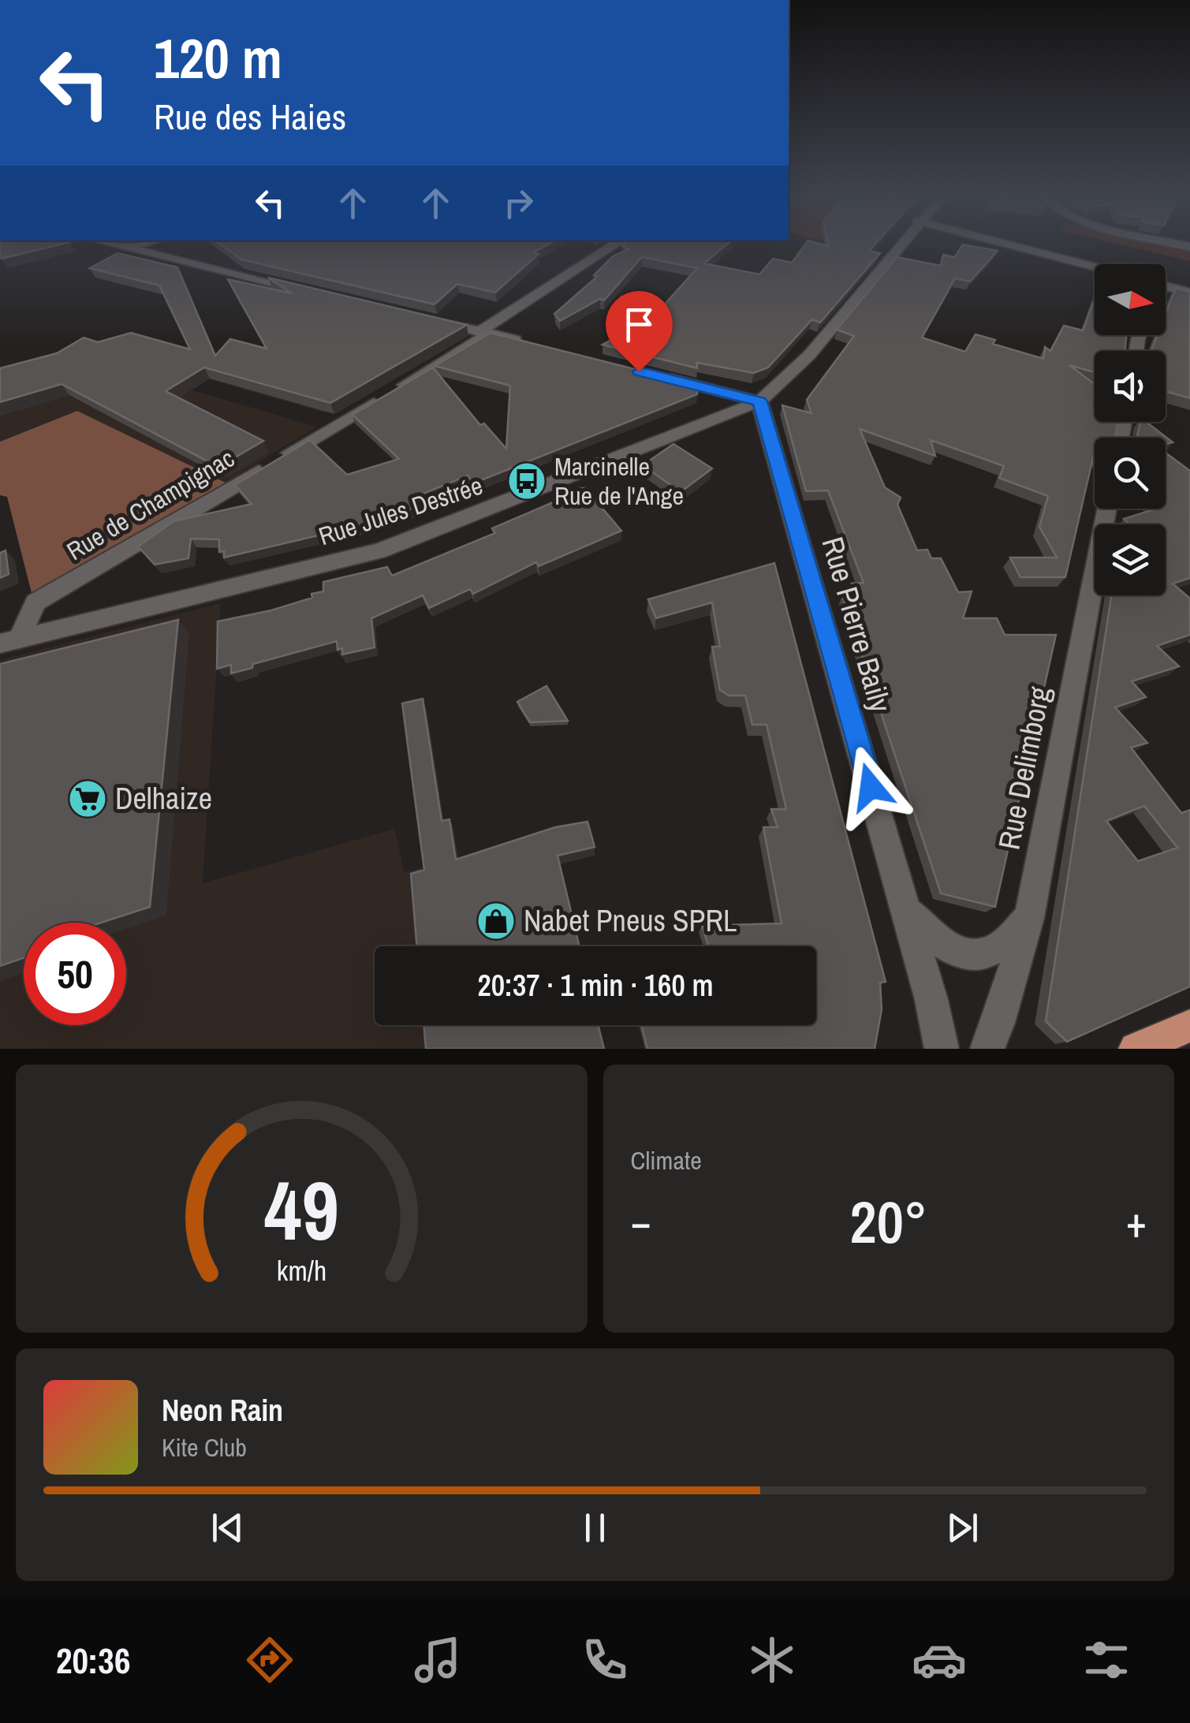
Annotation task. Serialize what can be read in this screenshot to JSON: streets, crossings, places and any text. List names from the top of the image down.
{
  "streets": {
    "street": [
      "Rue de Champignac",
      "Rue Jules Destrée",
      "Rue Pierre Baily",
      "Rue Delimborg"
    ]
  },
  "crossings": [
    ["Rue de Champignac", "Rue Jules Destrée"],
    ["Rue Jules Destrée", "Rue Pierre Baily"]
  ],
  "places": {
    "bus stop": ["Marcinelle Rue de l'Ange"],
    "supermarket": ["Delhaize"],
    "shop": ["Nabet Pneus SPRL"]
  },
  "north": "right",
  "page": {
    "turn": ["120 m", "Rue des Haies"],
    "limit": "50",
    "trip": "20:37 · 1 min · 160 m",
    "tile": "Climate",
    "heat": ["−", "20°", "+"],
    "song": ["Neon Rain", "Kite Club"],
    "tabs": "20:36",
    "gauge": ["49", "km/h"]
  }
}
